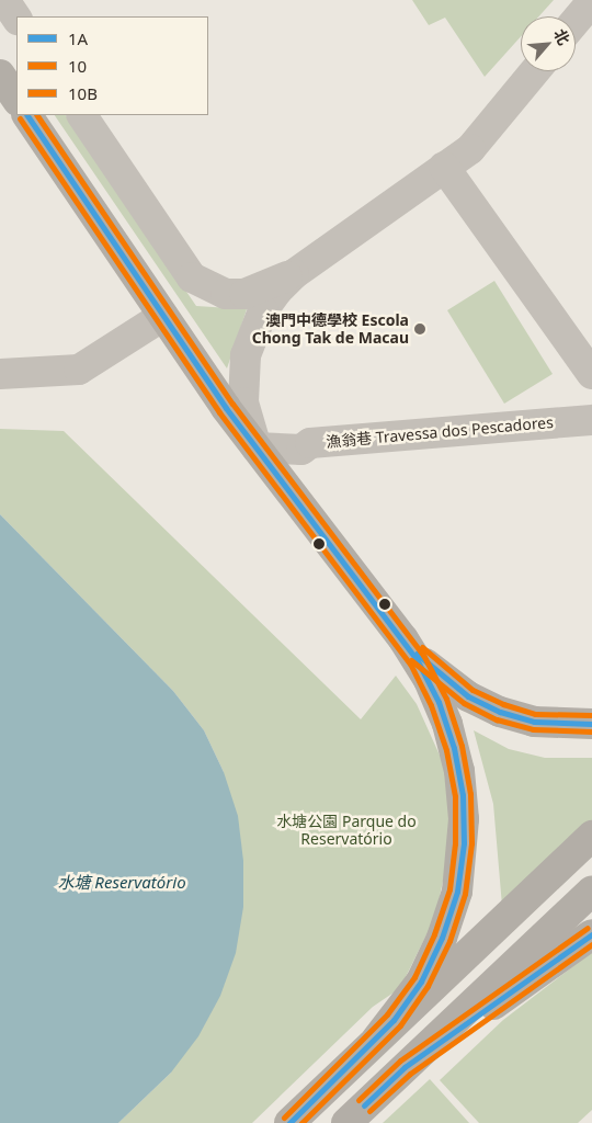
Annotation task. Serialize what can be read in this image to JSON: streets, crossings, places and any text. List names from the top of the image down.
{
  "streets": {
    "street": ["漁翁巷 Travessa dos Pescadores"]
  },
  "water": ["水塘 Reservatório"],
  "parks": ["水塘公園 Parque do Reservatório"],
  "places": ["澳門中德學校 Escola Chong Tak de Macau"],
  "lines": ["transit line 1A", "transit line 10B", "transit line 10"],
  "legend": ["1A", "10", "10B"],
  "north": "top right"
}
